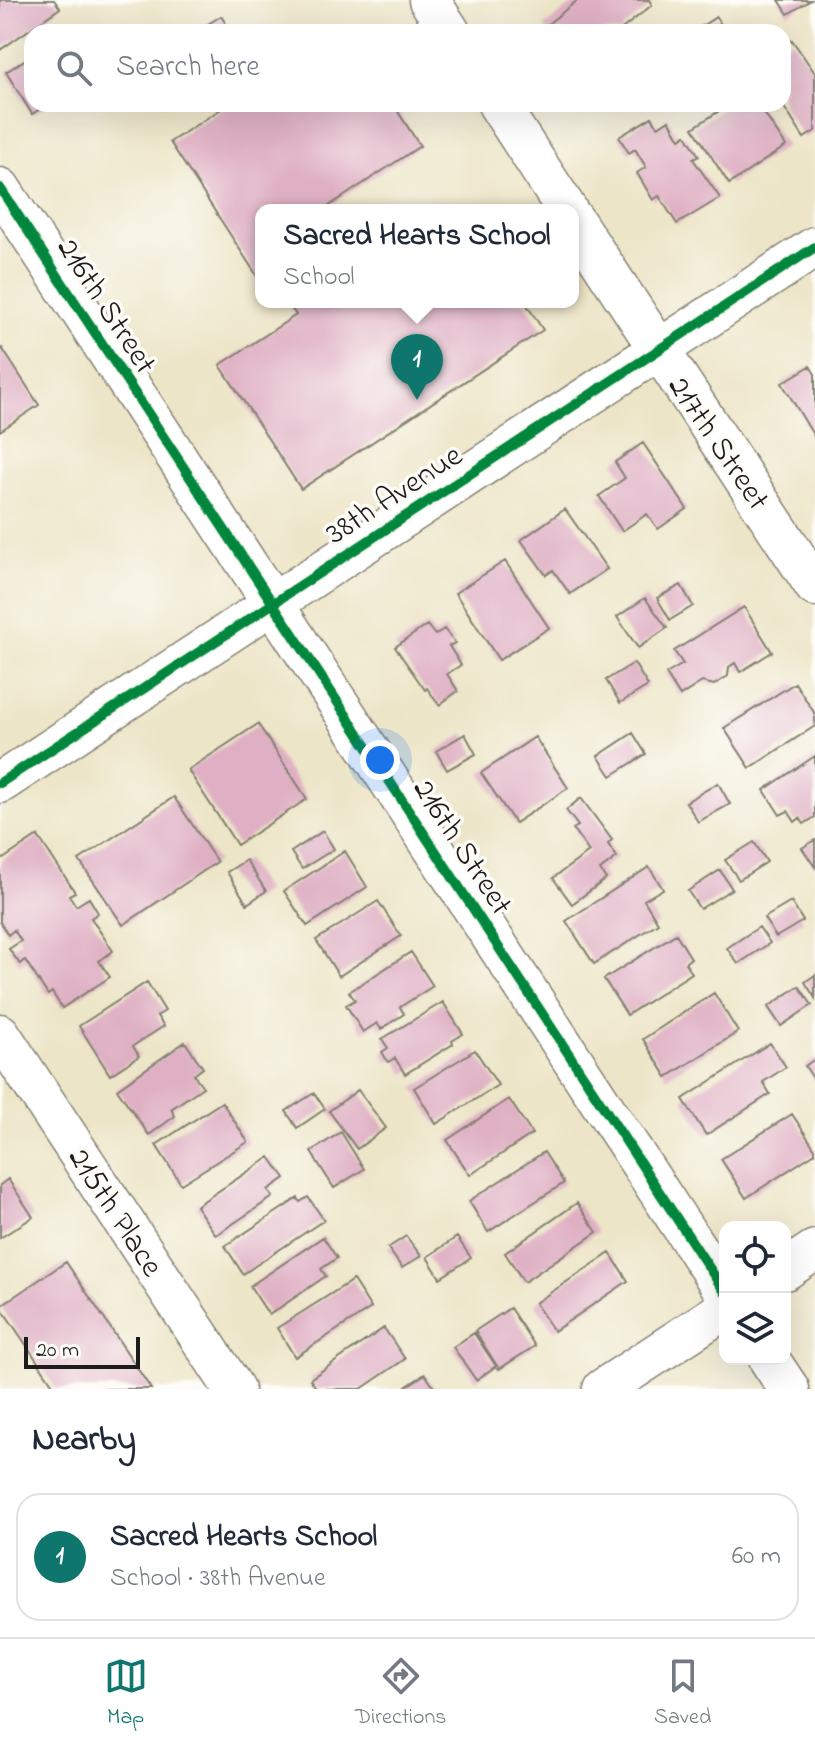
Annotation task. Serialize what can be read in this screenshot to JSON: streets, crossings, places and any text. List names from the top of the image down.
{
  "streets": {
    "street": [
      "216th Street",
      "217th Street",
      "38th Avenue",
      "215th Place"
    ]
  },
  "crossings": [
    ["216th Street", "38th Avenue"],
    ["217th Street", "38th Avenue"]
  ],
  "scale_bar": "20 m",
  "page": {
    "search": "Search here",
    "popup": ["Sacred Hearts School", "School"],
    "pins": "1",
    "scale": "20 m",
    "heading": "Nearby",
    "list": [
      {
        "mark": "1",
        "name": "Sacred Hearts School",
        "note": "School · 38th Avenue",
        "value": "60 m"
      }
    ],
    "nav": ["Map", "Directions", "Saved"]
  }
}
